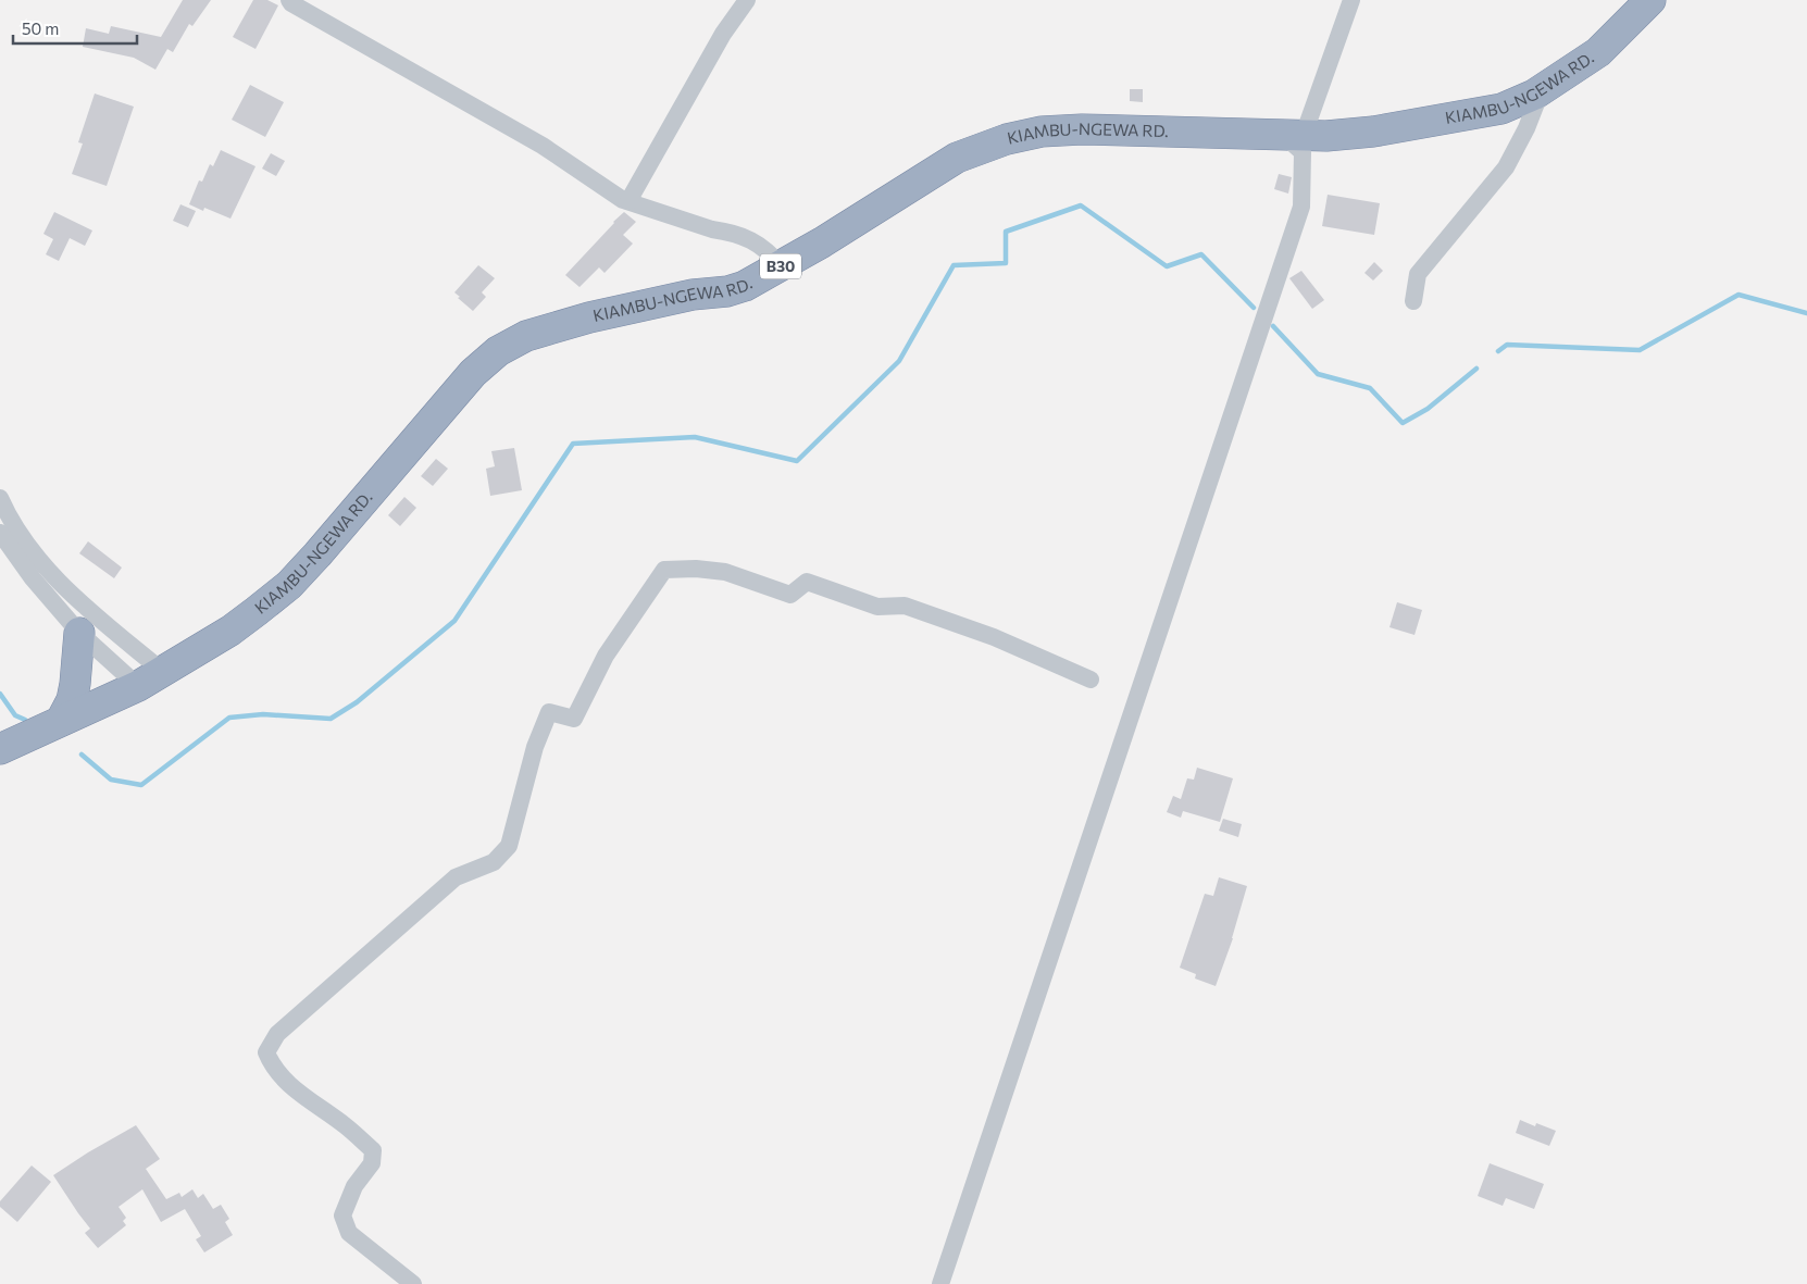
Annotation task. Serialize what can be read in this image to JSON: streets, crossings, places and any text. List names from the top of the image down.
{
  "streets": {
    "highway": ["KIAMBU-NGEWA RD.", "B30"]
  },
  "scale_bar": "50 m"
}
